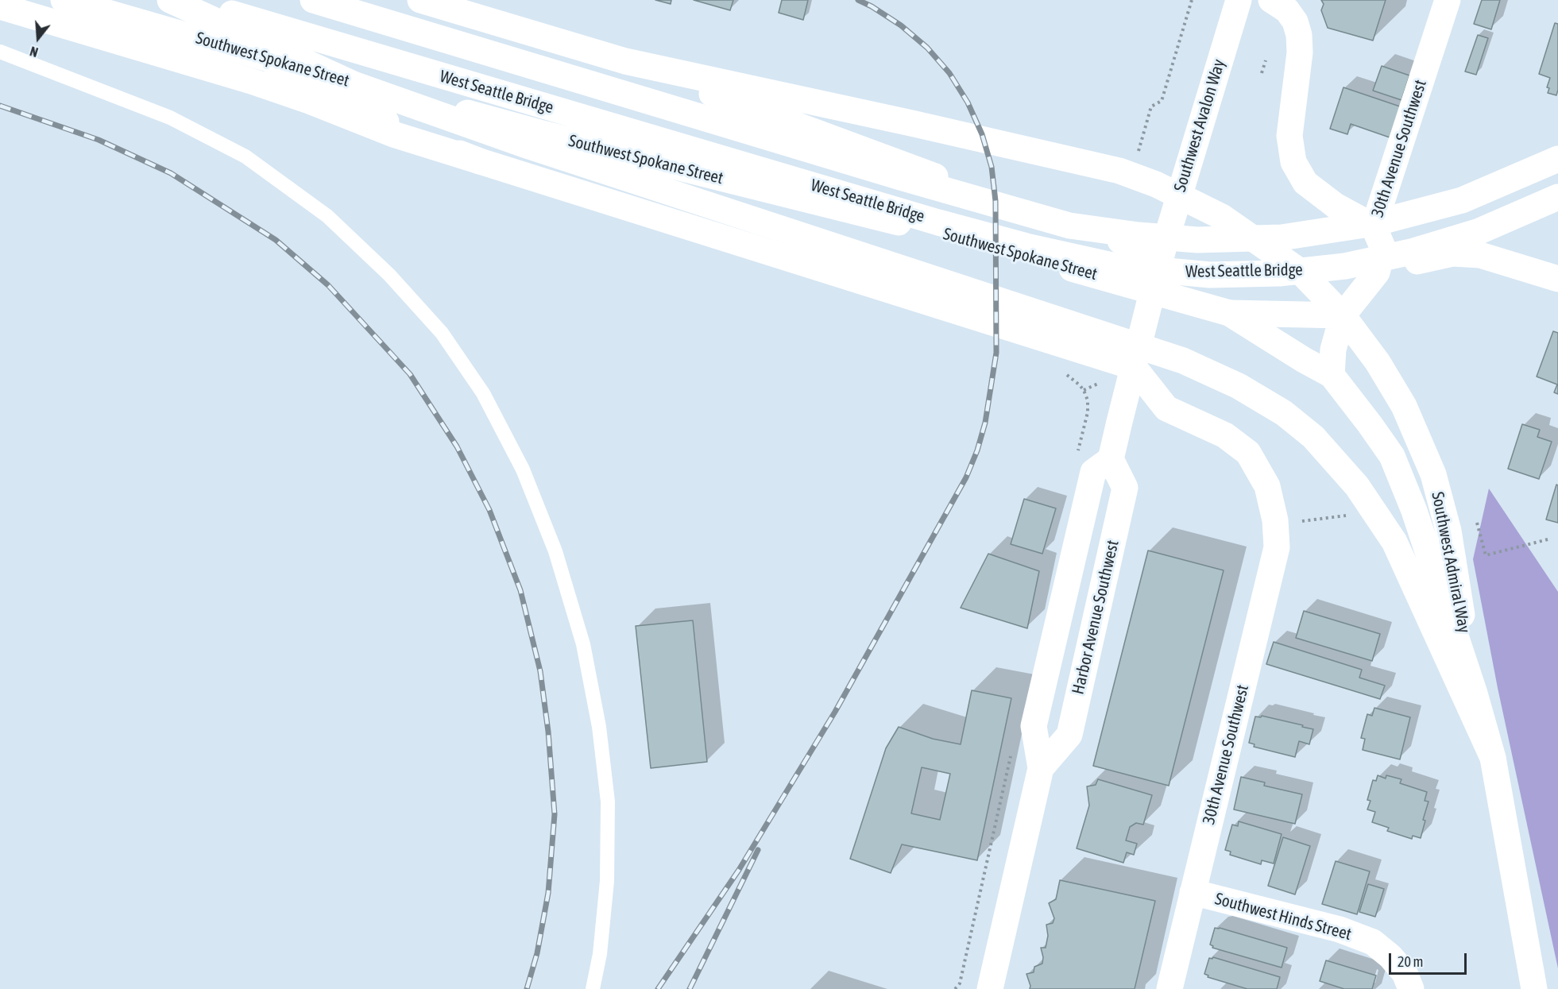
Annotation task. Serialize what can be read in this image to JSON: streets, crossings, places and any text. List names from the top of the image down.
{
  "streets": {
    "main road": [
      "Southwest Spokane Street",
      "West Seattle Bridge",
      "Southwest Avalon Way",
      "30th Avenue Southwest",
      "Southwest Admiral Way",
      "Harbor Avenue Southwest",
      "Southwest Hinds Street"
    ]
  },
  "crossings": [
    ["Southwest Spokane Street", "Southwest Admiral Way"],
    ["30th Avenue Southwest", "Southwest Admiral Way"],
    ["30th Avenue Southwest", "Southwest Hinds Street"]
  ],
  "scale_bar": "20 m",
  "north": "bottom"
}
